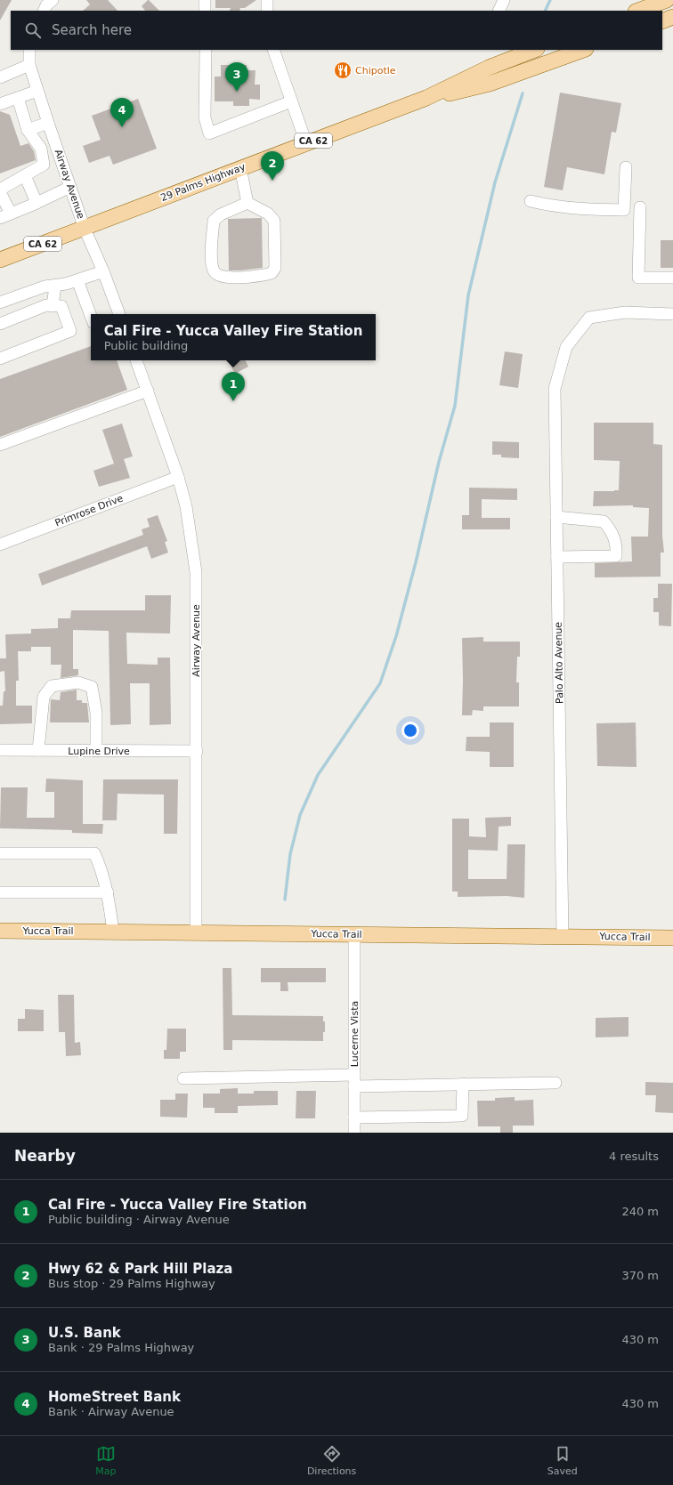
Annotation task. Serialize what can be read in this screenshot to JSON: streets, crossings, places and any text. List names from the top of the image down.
{
  "streets": {
    "main road": ["CA 62", "29 Palms Highway", "Yucca Trail"],
    "street": [
      "Airway Avenue",
      "Primrose Drive",
      "Palo Alto Avenue",
      "Lupine Drive",
      "Lucerne Vista"
    ]
  },
  "crossings": [
    ["29 Palms Highway", "Airway Avenue"],
    ["Airway Avenue", "Primrose Drive"],
    ["Airway Avenue", "Lupine Drive"],
    ["Airway Avenue", "Yucca Trail"],
    ["Palo Alto Avenue", "Yucca Trail"],
    ["Yucca Trail", "Lucerne Vista"]
  ],
  "places": {
    "restaurant": ["Chipotle"]
  },
  "page": {
    "search": "Search here",
    "pins": [
      "3",
      "4",
      "2",
      "1"
    ],
    "popup": ["Cal Fire - Yucca Valley Fire Station", "Public building"],
    "heading": ["Nearby", "4 results"],
    "list": [
      {
        "mark": "1",
        "name": "Cal Fire - Yucca Valley Fire Station",
        "note": "Public building · Airway Avenue",
        "value": "240 m"
      },
      {
        "mark": "2",
        "name": "Hwy 62 & Park Hill Plaza",
        "note": "Bus stop · 29 Palms Highway",
        "value": "370 m"
      },
      {
        "mark": "3",
        "name": "U.S. Bank",
        "note": "Bank · 29 Palms Highway",
        "value": "430 m"
      },
      {
        "mark": "4",
        "name": "HomeStreet Bank",
        "note": "Bank · Airway Avenue",
        "value": "430 m"
      }
    ],
    "nav": ["Map", "Directions", "Saved"]
  }
}
